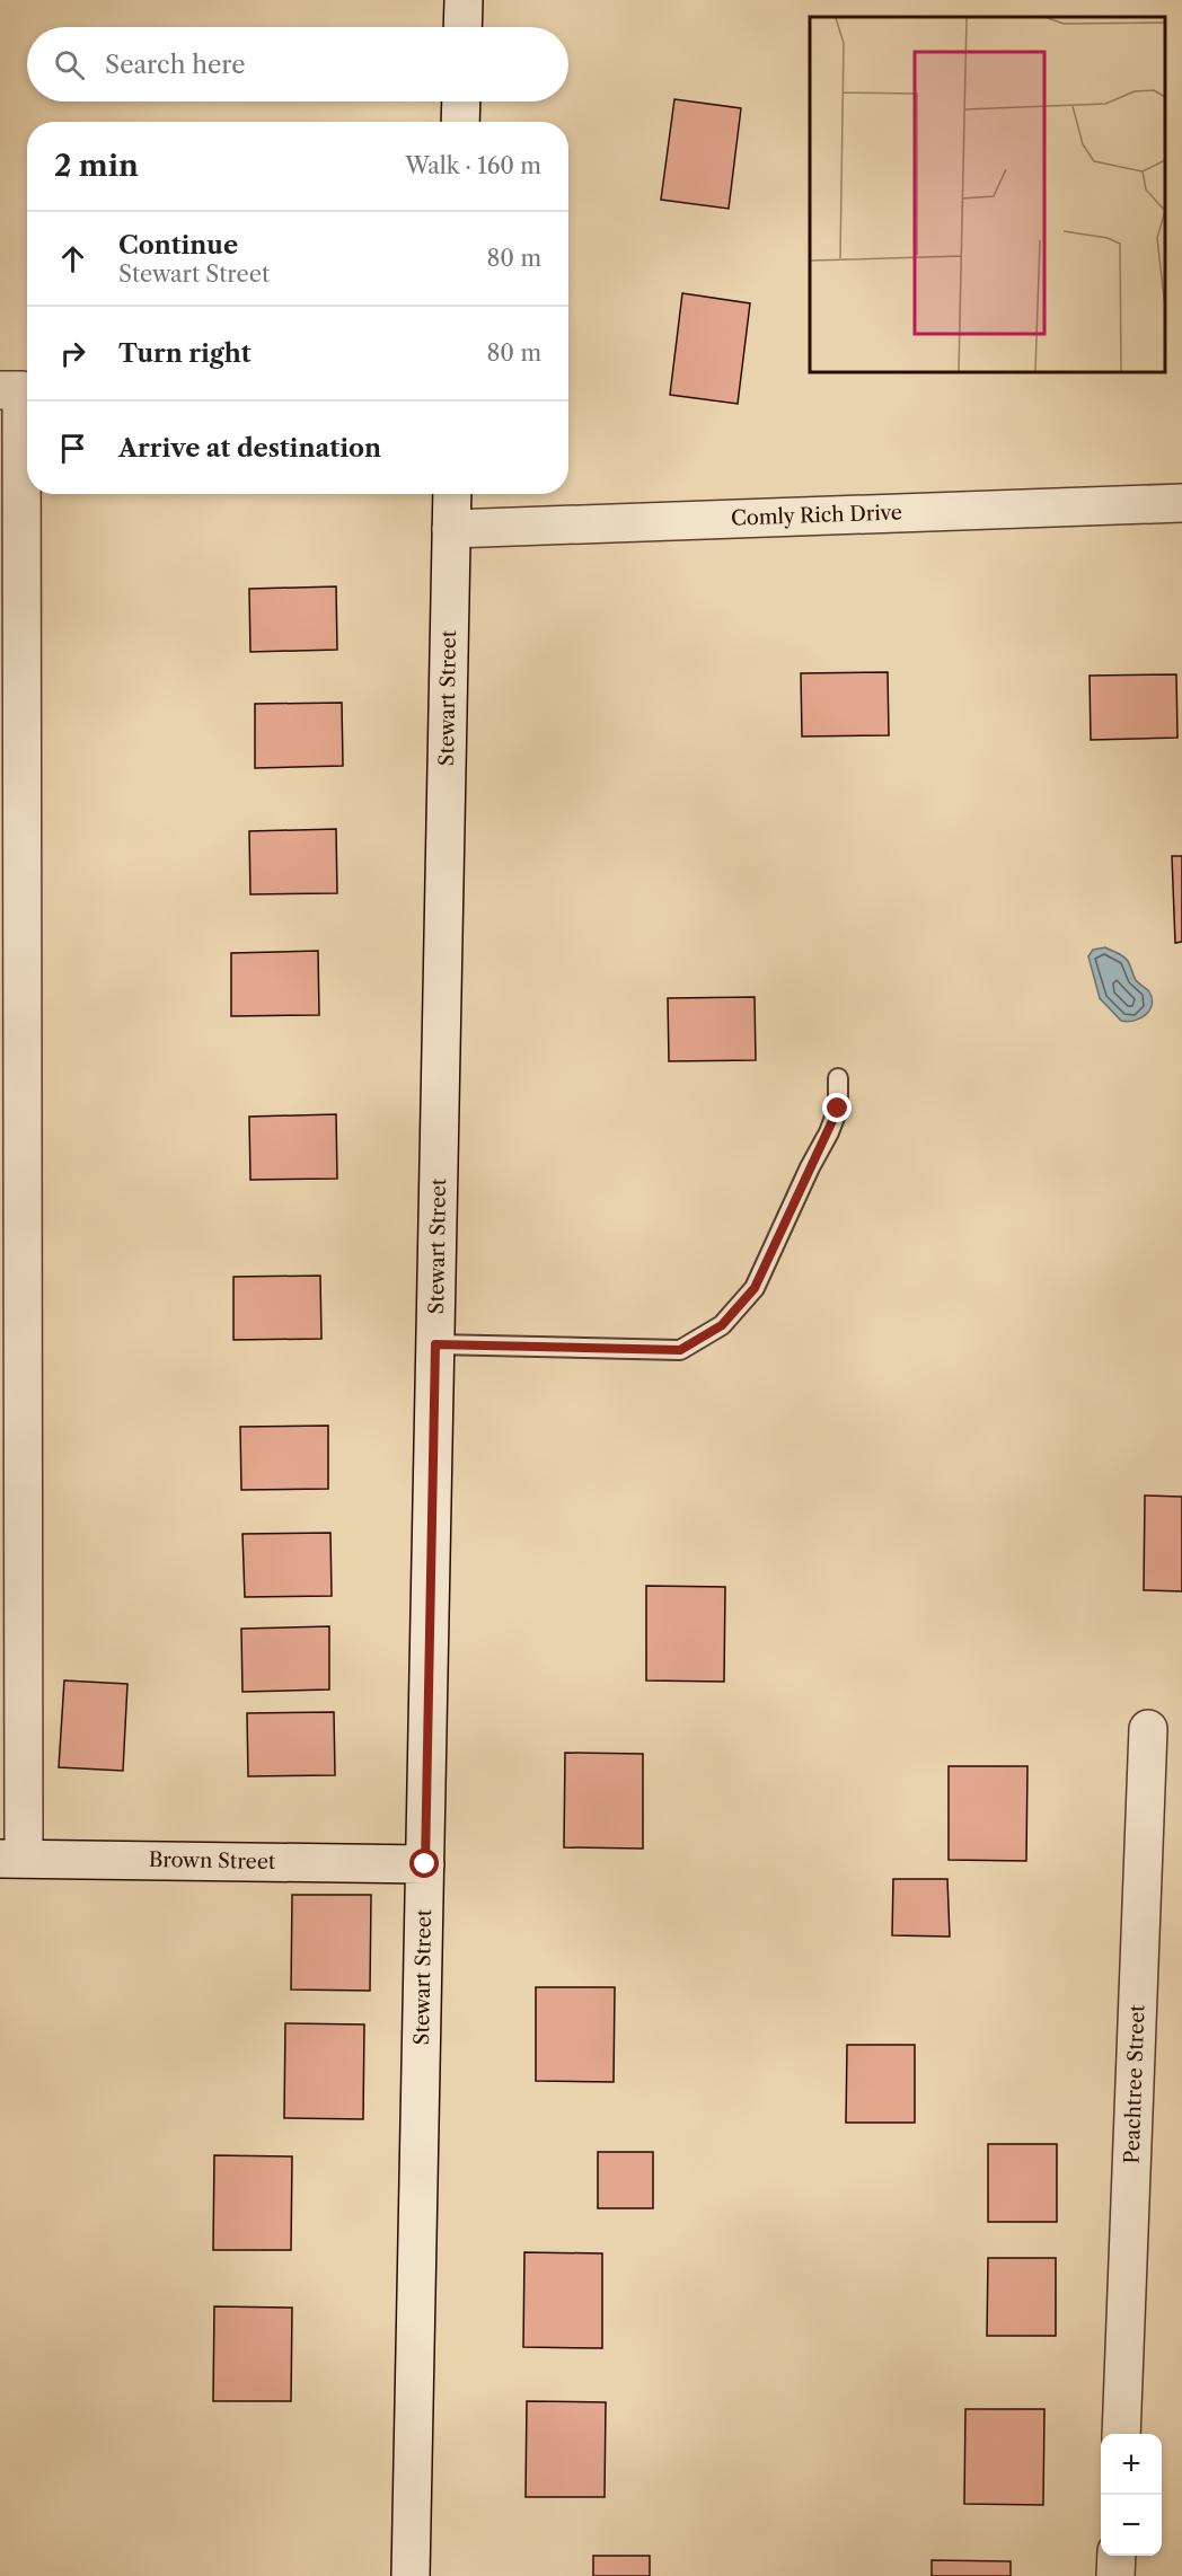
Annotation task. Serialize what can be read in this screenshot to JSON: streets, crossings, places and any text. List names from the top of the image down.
{
  "streets": {
    "street": [
      "Comly Rich Drive",
      "Stewart Street",
      "Brown Street",
      "Peachtree Street"
    ]
  },
  "crossings": [
    ["Comly Rich Drive", "Stewart Street"],
    ["Stewart Street", "Brown Street"]
  ],
  "page": {
    "search": "Search here",
    "heading": ["2 min", "Walk · 160 m"],
    "list": [
      ["Continue", "Stewart Street", "80 m"],
      ["Turn right", "80 m"],
      "Arrive at destination"
    ],
    "map_buttons": ["+", "−"]
  }
}
